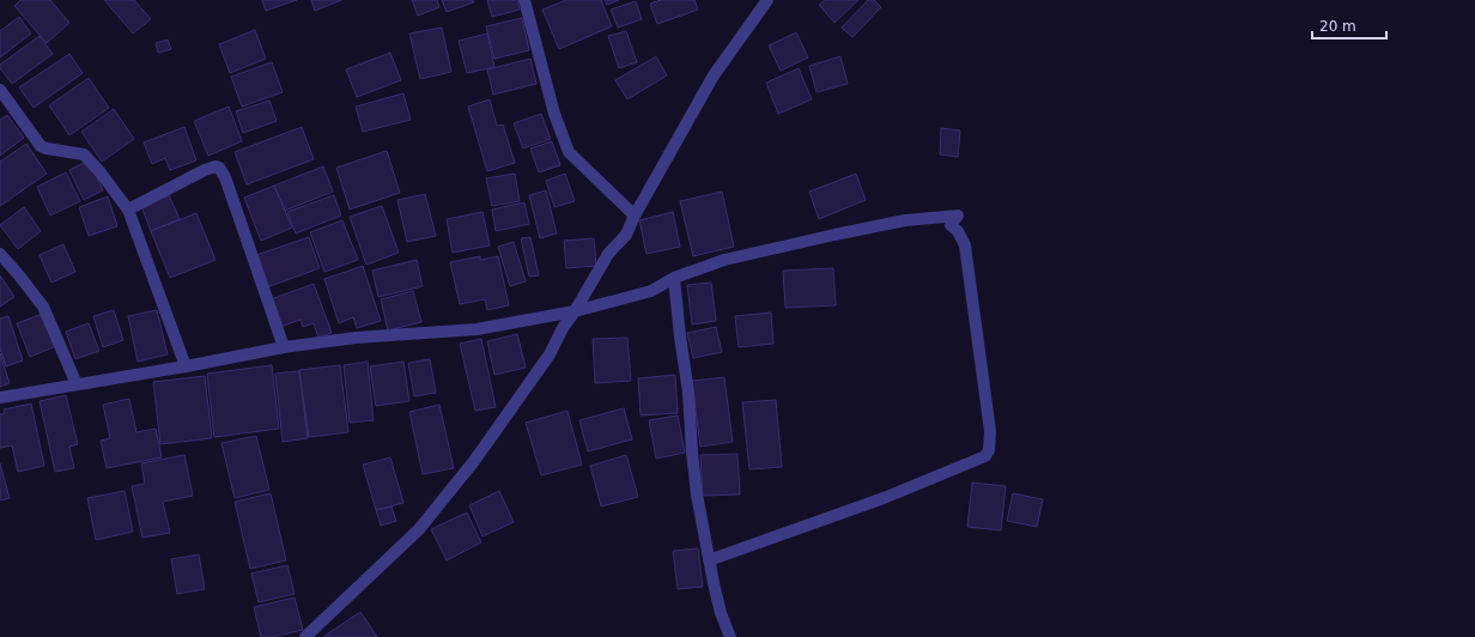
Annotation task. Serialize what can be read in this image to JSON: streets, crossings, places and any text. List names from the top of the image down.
{
  "scale_bar": "20 m"
}
